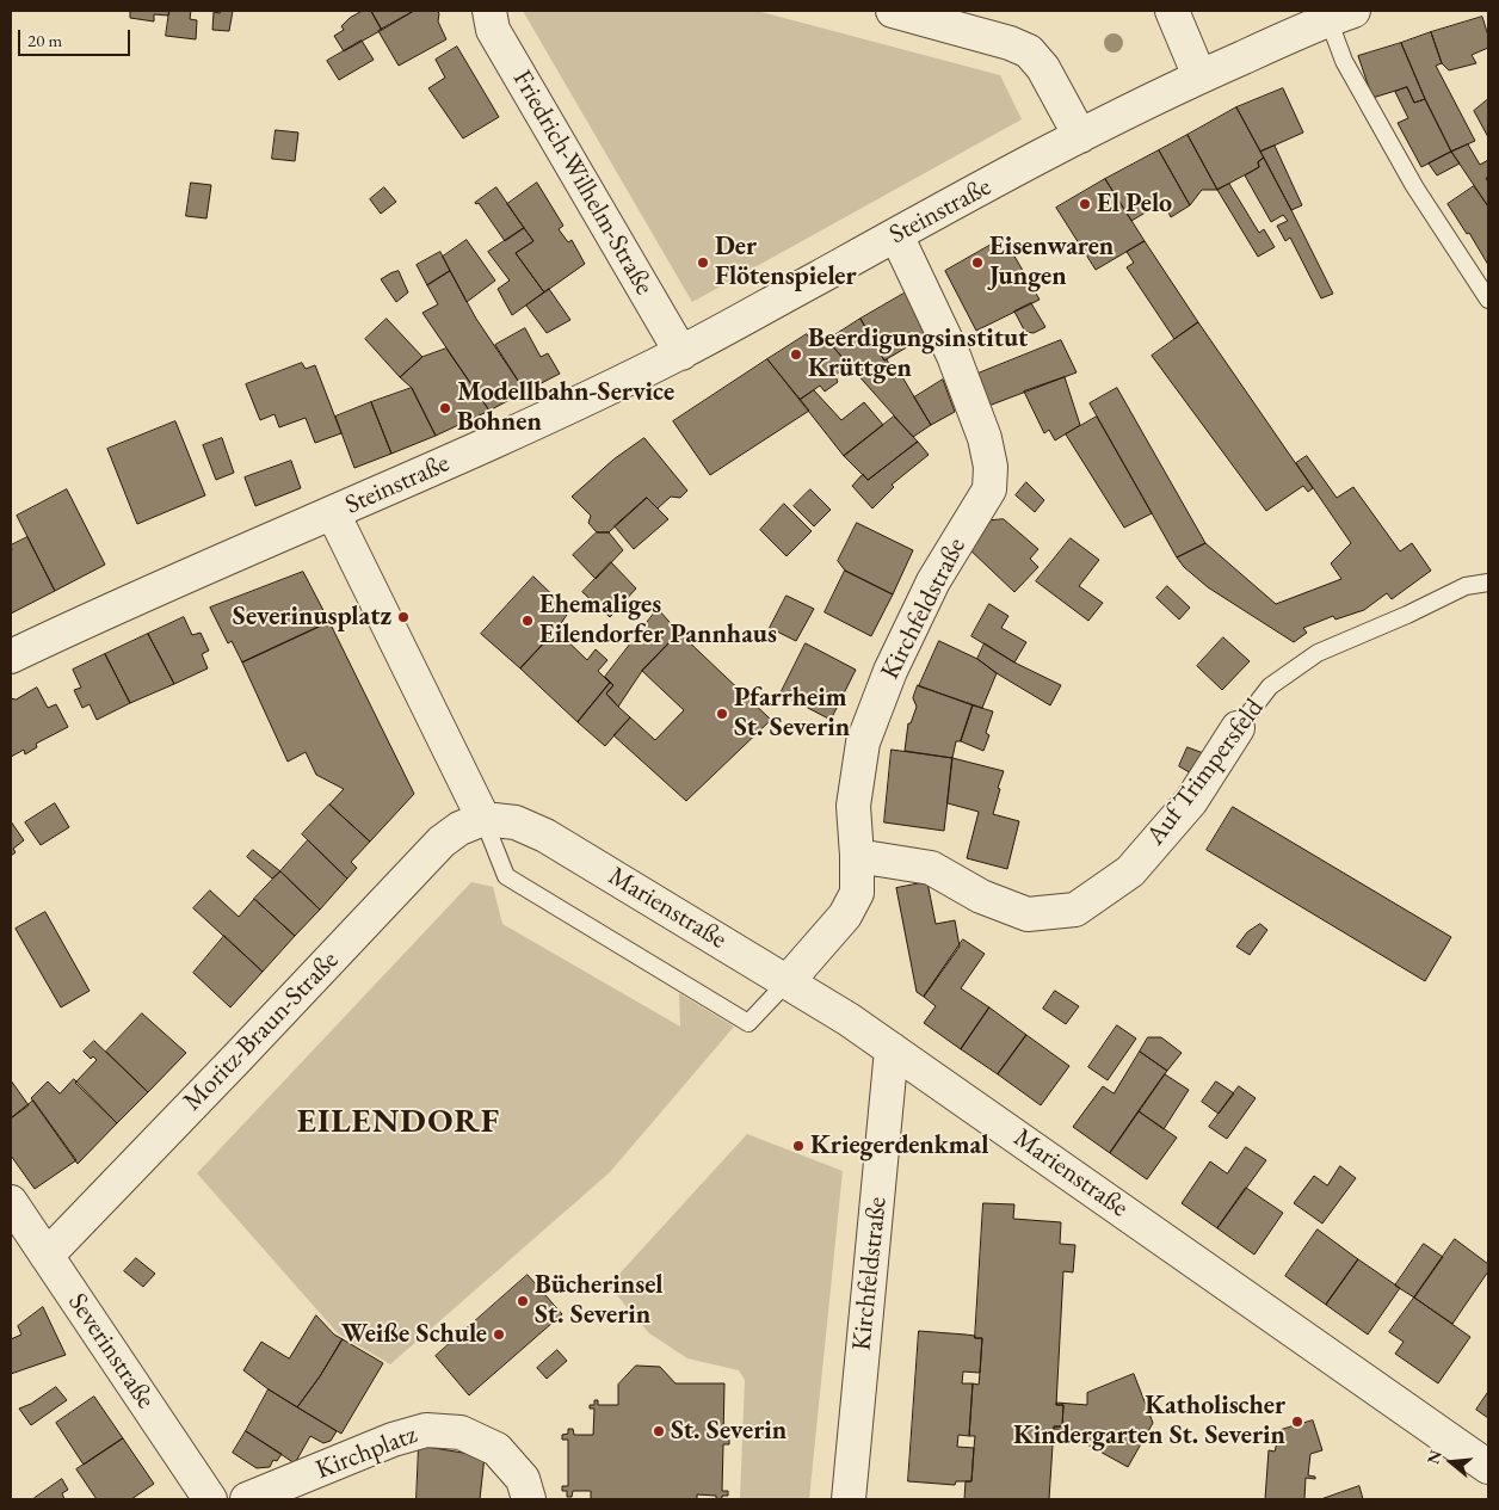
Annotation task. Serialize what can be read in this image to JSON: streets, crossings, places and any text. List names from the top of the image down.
{
  "streets": {
    "street": [
      "Friedrich-Wilhelm-Straße",
      "Steinstraße",
      "Kirchfeldstraße",
      "Auf Trimpersfeld",
      "Marienstraße",
      "Moritz-Braun-Straße",
      "Severinstraße",
      "Kirchplatz"
    ]
  },
  "crossings": [
    ["Friedrich-Wilhelm-Straße", "Steinstraße"],
    ["Steinstraße", "Kirchfeldstraße"],
    ["Kirchfeldstraße", "Auf Trimpersfeld"],
    ["Kirchfeldstraße", "Marienstraße"],
    ["Marienstraße", "Moritz-Braun-Straße"],
    ["Moritz-Braun-Straße", "Severinstraße"]
  ],
  "districts": ["EILENDORF"],
  "places": [
    "El Pelo",
    "Der Flötenspieler",
    "Eisenwaren Jungen",
    "Beerdigungsinstitut Krüttgen",
    "Modellbahn-Service Bohnen",
    "Severinusplatz",
    "Ehemaliges Eilendorfer Pannhaus",
    "Pfarrheim St. Severin",
    "Kriegerdenkmal",
    "Bücherinsel St. Severin",
    "Weiße Schule",
    "Katholischer Kindergarten St. Severin",
    "St. Severin"
  ],
  "scale_bar": "20 m",
  "north": "left"
}
